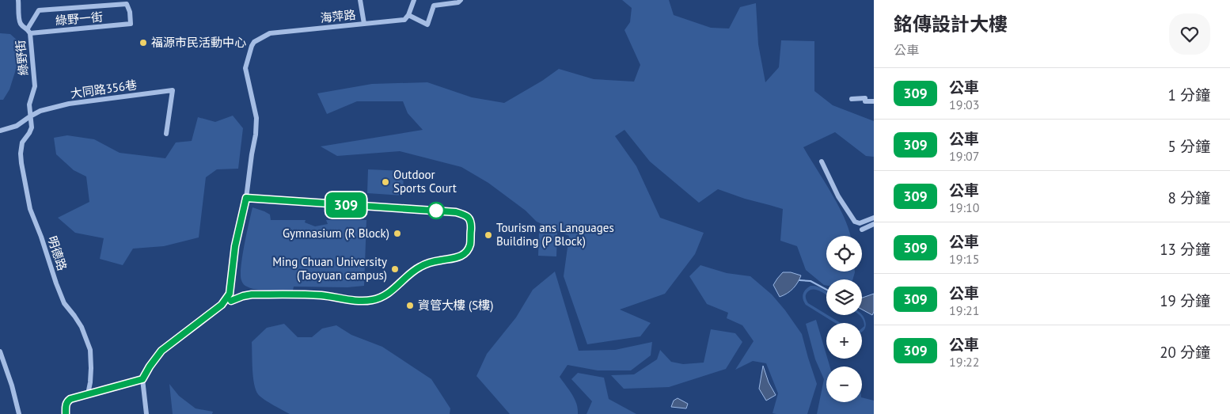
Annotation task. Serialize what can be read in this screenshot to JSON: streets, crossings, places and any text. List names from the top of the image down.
{
  "streets": {
    "street": [
      "海萍路",
      "綠野一街",
      "綠野街",
      "大同路356巷",
      "明德路"
    ]
  },
  "crossings": [
    ["綠野一街", "綠野街"],
    ["綠野街", "大同路356巷"],
    ["綠野街", "明德路"],
    ["大同路356巷", "明德路"]
  ],
  "places": [
    "福源市民活動中心",
    "Outdoor Sports Court",
    "Gymnasium (R Block)",
    "Tourism ans Languages Building (P Block)",
    "Ming Chuan University (Taoyuan campus)",
    "資管大樓 (S樓)"
  ],
  "lines": ["bus line 309"],
  "page": {
    "on_map": "309",
    "heading": ["銘傳設計大樓", "公車"],
    "list": [
      {
        "mark": "309",
        "name": "公車",
        "note": "19:03",
        "value": "1 分鐘"
      },
      {
        "mark": "309",
        "name": "公車",
        "note": "19:07",
        "value": "5 分鐘"
      },
      {
        "mark": "309",
        "name": "公車",
        "note": "19:10",
        "value": "8 分鐘"
      },
      {
        "mark": "309",
        "name": "公車",
        "note": "19:15",
        "value": "13 分鐘"
      },
      {
        "mark": "309",
        "name": "公車",
        "note": "19:21",
        "value": "19 分鐘"
      },
      {
        "mark": "309",
        "name": "公車",
        "note": "19:22",
        "value": "20 分鐘"
      }
    ],
    "map_buttons": ["+", "−"]
  }
}
